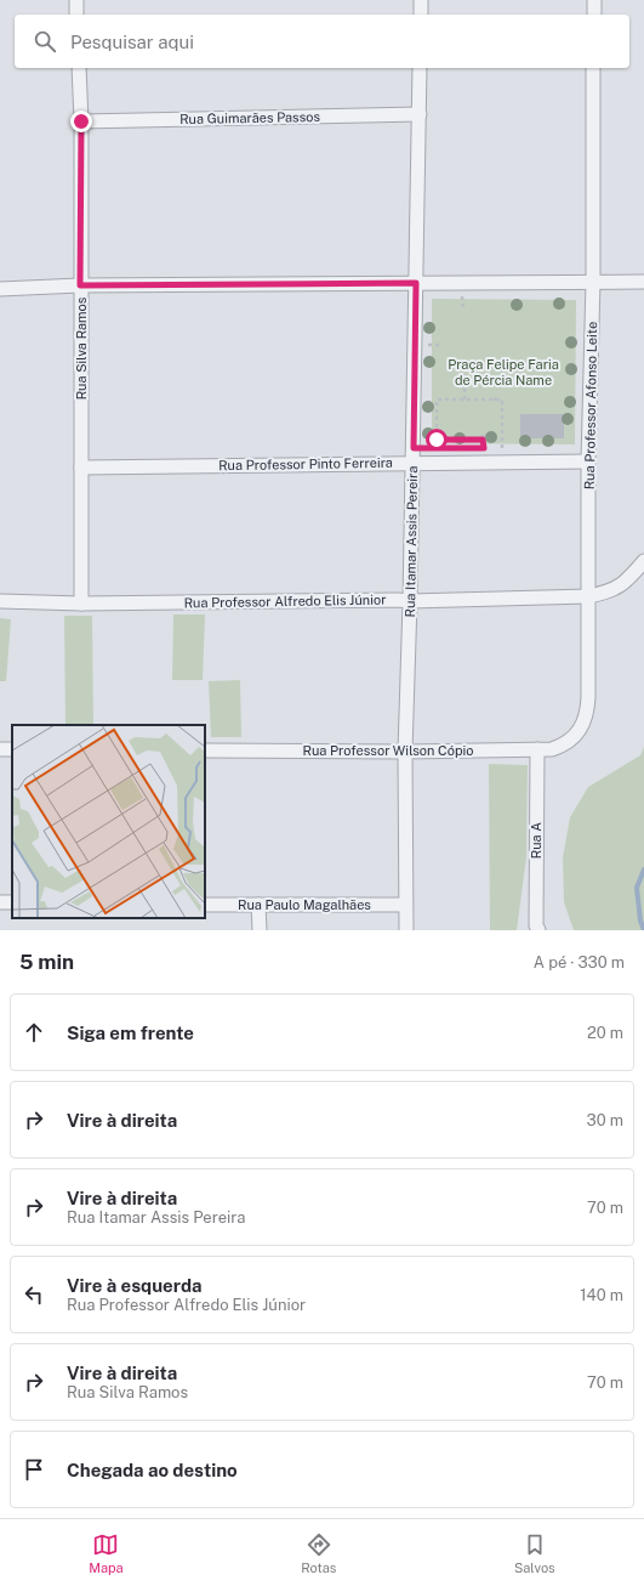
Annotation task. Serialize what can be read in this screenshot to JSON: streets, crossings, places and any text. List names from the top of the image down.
{
  "streets": {
    "street": [
      "Rua Guimarães Passos",
      "Rua Silva Ramos",
      "Rua Professor Afonso Leite",
      "Rua Professor Pinto Ferreira",
      "Rua Itamar Assis Pereira",
      "Rua Professor Alfredo Elis Júnior",
      "Rua Professor Wilson Cópio",
      "Rua A",
      "Rua Paulo Magalhães"
    ]
  },
  "crossings": [
    ["Rua Guimarães Passos", "Rua Silva Ramos"],
    ["Rua Guimarães Passos", "Rua Itamar Assis Pereira"],
    ["Rua Silva Ramos", "Rua Professor Pinto Ferreira"],
    ["Rua Silva Ramos", "Rua Professor Alfredo Elis Júnior"],
    ["Rua Professor Afonso Leite", "Rua Professor Pinto Ferreira"],
    ["Rua Professor Afonso Leite", "Rua Professor Alfredo Elis Júnior"],
    ["Rua Professor Afonso Leite", "Rua Professor Wilson Cópio"],
    ["Rua Professor Pinto Ferreira", "Rua Itamar Assis Pereira"],
    ["Rua Itamar Assis Pereira", "Rua Professor Alfredo Elis Júnior"],
    ["Rua Itamar Assis Pereira", "Rua Professor Wilson Cópio"],
    ["Rua Itamar Assis Pereira", "Rua Paulo Magalhães"],
    ["Rua Professor Wilson Cópio", "Rua A"]
  ],
  "parks": ["Praça Felipe Faria de Pércia Name"],
  "page": {
    "search": "Pesquisar aqui",
    "heading": ["5 min", "A pé · 330 m"],
    "list": [
      ["Siga em frente", "20 m"],
      ["Vire à direita", "30 m"],
      ["Vire à direita", "Rua Itamar Assis Pereira", "70 m"],
      ["Vire à esquerda", "Rua Professor Alfredo Elis Júnior", "140 m"],
      ["Vire à direita", "Rua Silva Ramos", "70 m"],
      "Chegada ao destino"
    ],
    "nav": ["Mapa", "Rotas", "Salvos"]
  }
}
